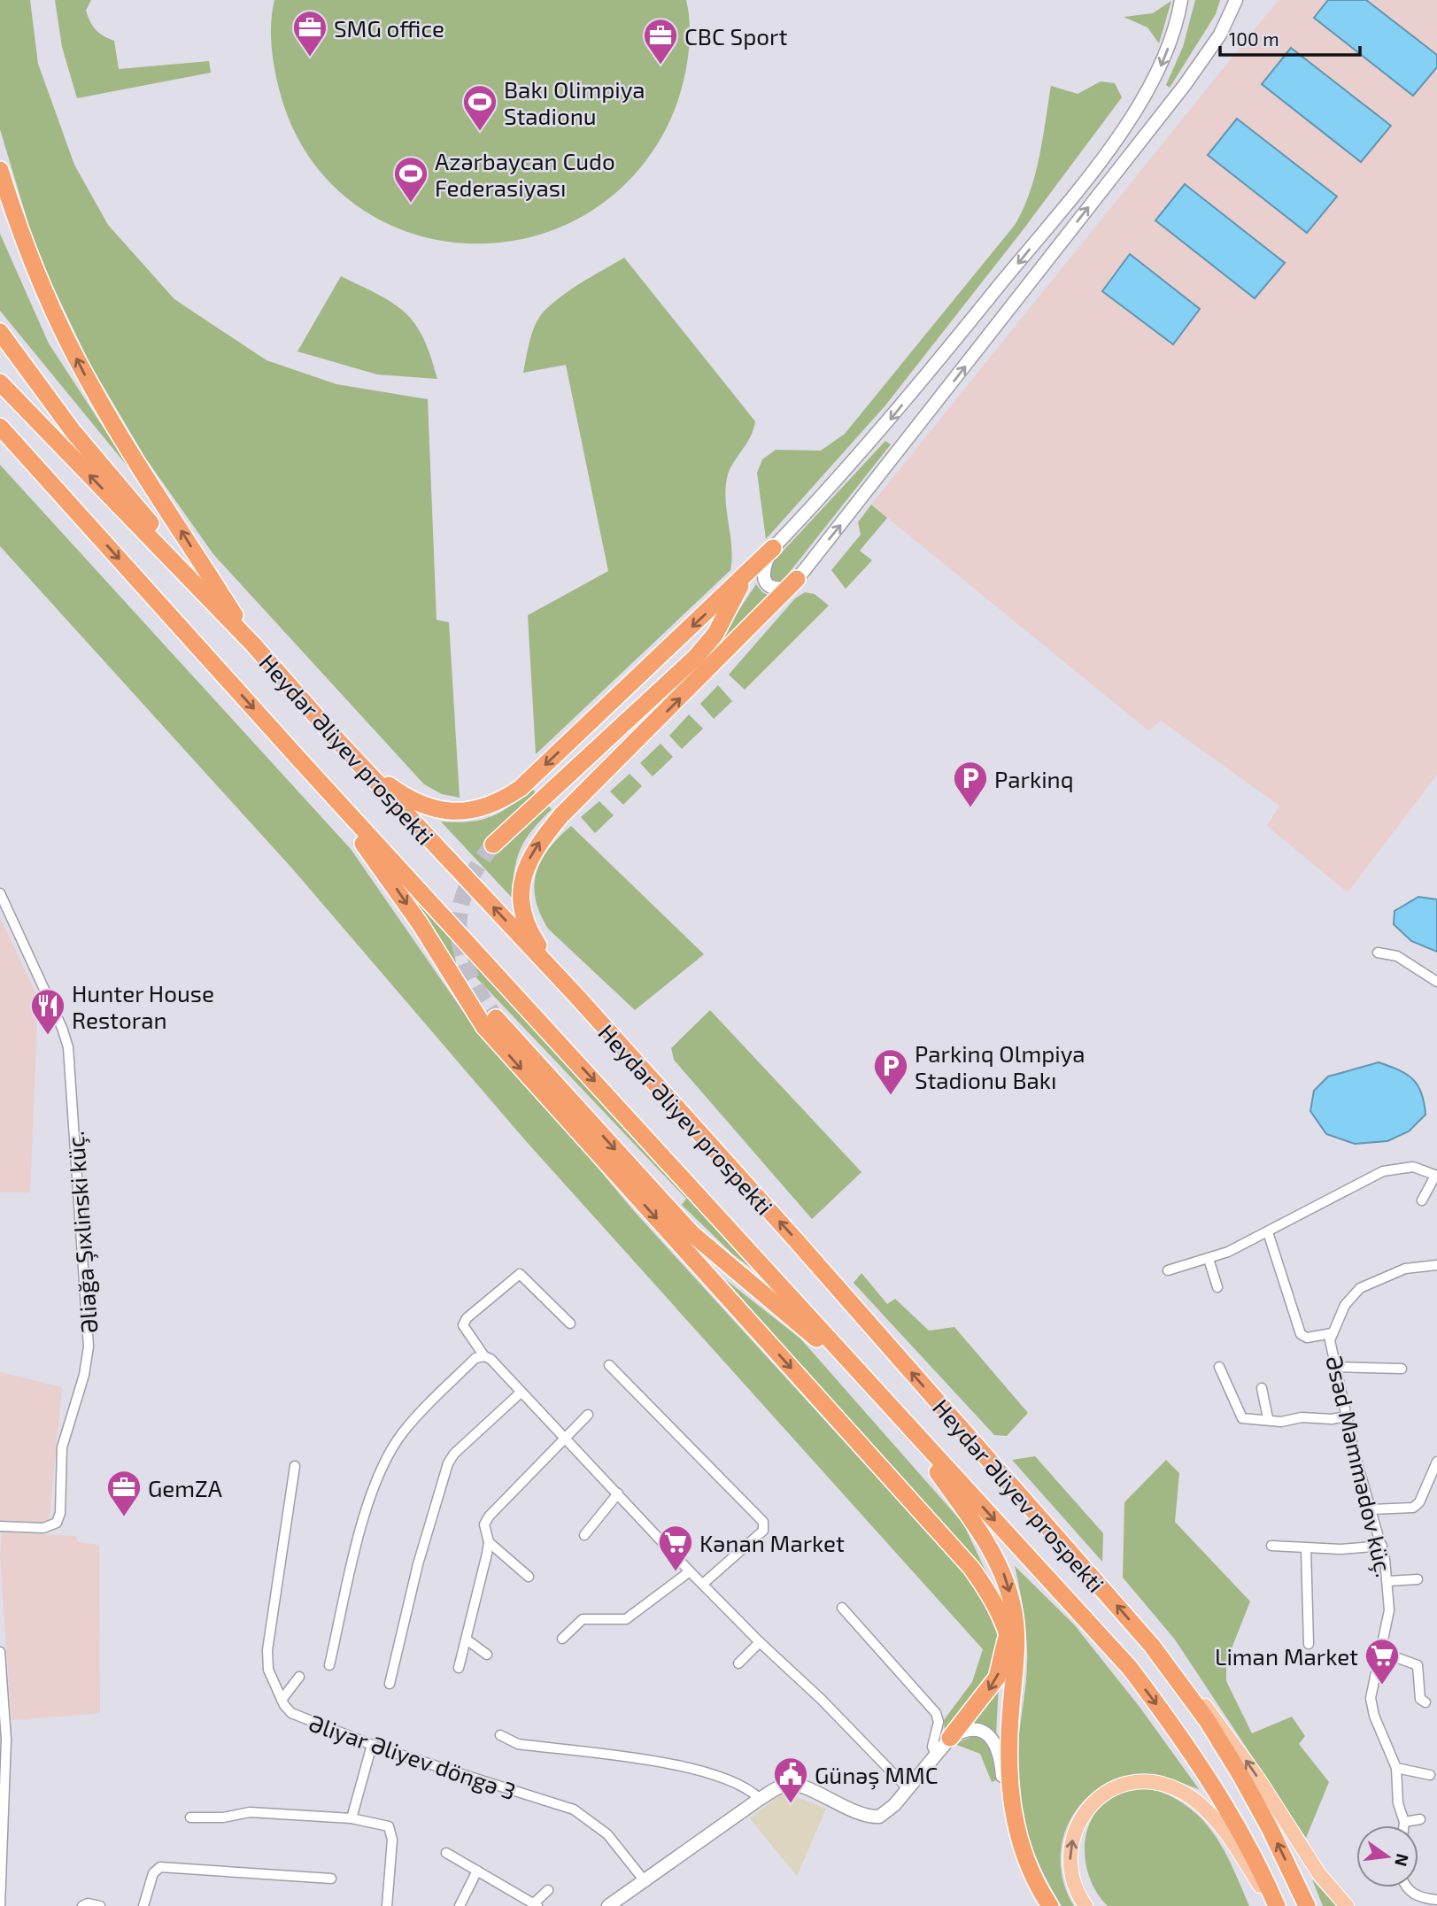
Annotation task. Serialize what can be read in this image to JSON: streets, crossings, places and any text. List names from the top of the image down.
{
  "streets": {
    "highway": ["Heydər Əliyev prospekti"],
    "street": ["Əliağa Şıxlinski küç.", "Əsəd Məmmədov küç.", "Əliyar Əliyev döngə 3"]
  },
  "places": {
    "office": ["SMG office", "CBC Sport", "GemZA"],
    "sports": ["Bakı Olimpiya Stadionu", "Azərbaycan Cudo Federasiyası"],
    "parking": ["Parkinq", "Parkinq Olmpiya Stadionu Bakı"],
    "restaurant": ["Hunter House Restoran"],
    "supermarket": ["Kənan Market", "Liman Market"],
    "public building": ["Günəş MMC"]
  },
  "scale_bar": "100 m",
  "north": "right"
}
